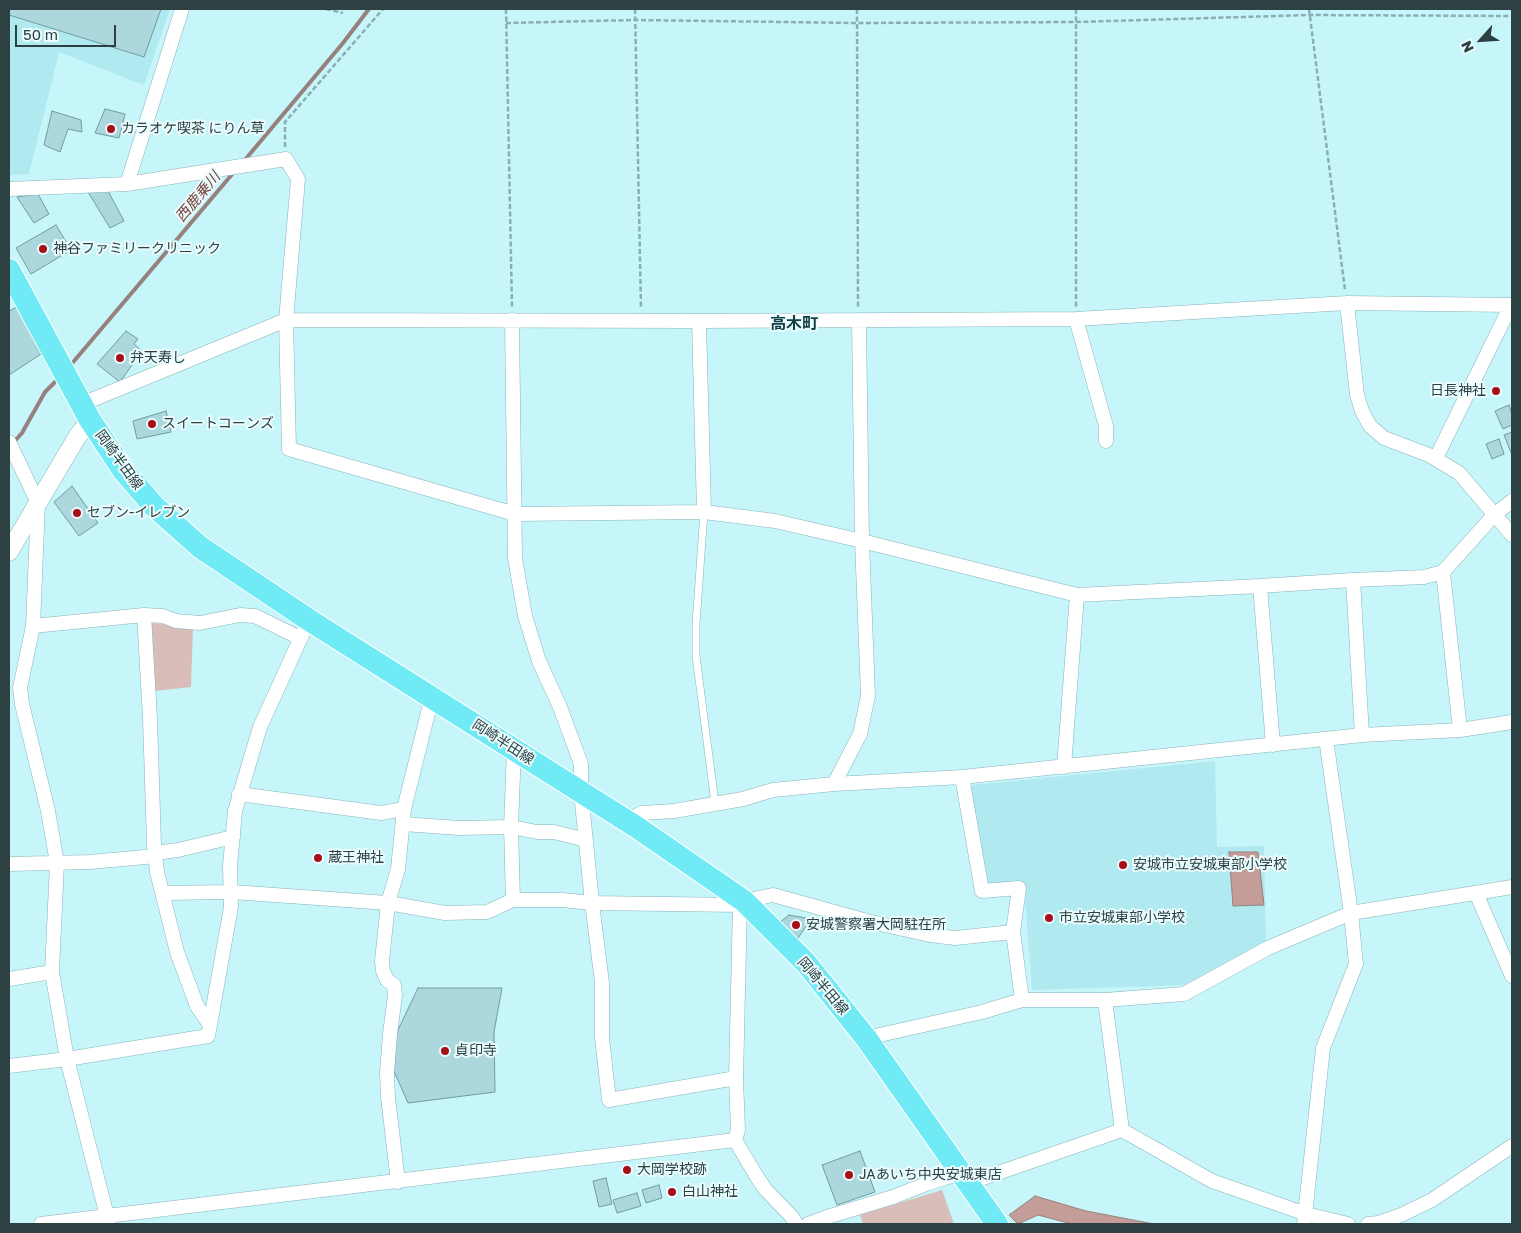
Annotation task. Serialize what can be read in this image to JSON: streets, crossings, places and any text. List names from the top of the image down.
{
  "streets": {
    "main road": ["岡崎半田線"]
  },
  "districts": ["高木町"],
  "water": ["西鹿乗川"],
  "places": [
    "カラオケ喫茶 にりん草",
    "神谷ファミリークリニック",
    "弁天寿し",
    "日長神社",
    "スイートコーンズ",
    "セブン-イレブン",
    "蔵王神社",
    "安城市立安城東部小学校",
    "市立安城東部小学校",
    "安城警察署大岡駐在所",
    "貞印寺",
    "大岡学校跡",
    "JAあいち中央安城東店",
    "白山神社"
  ],
  "scale_bar": "50 m",
  "north": "bottom left"
}
